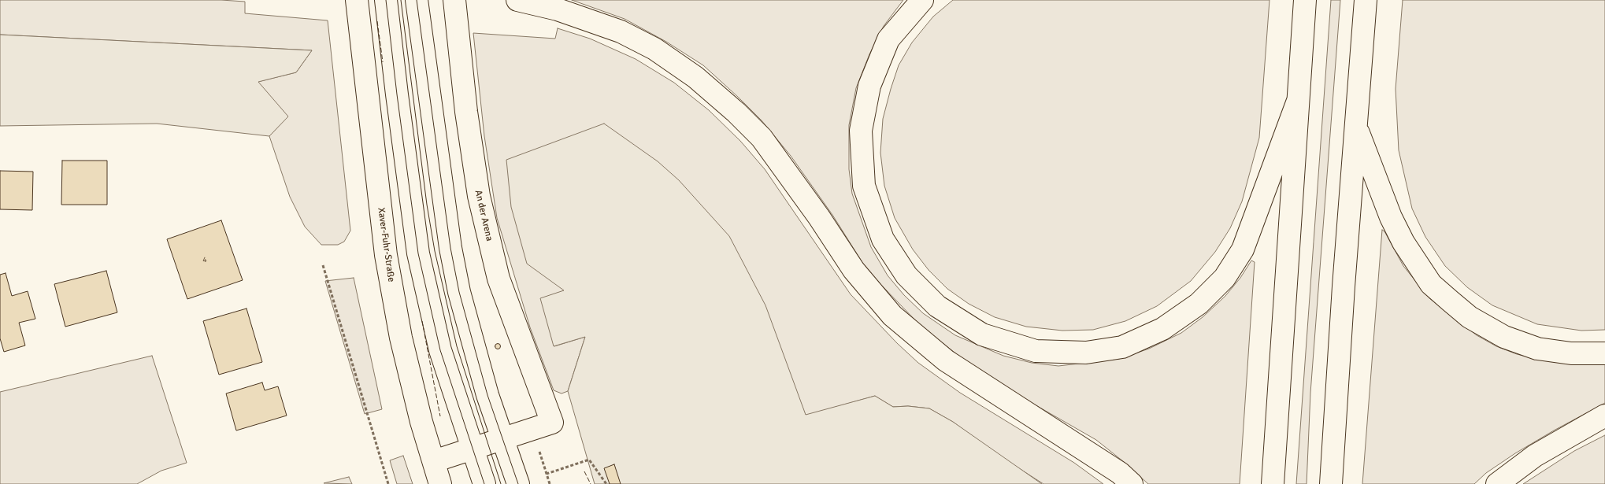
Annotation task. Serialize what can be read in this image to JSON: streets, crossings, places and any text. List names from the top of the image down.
{
  "streets": {
    "main road": ["An der Arena", "Xaver-Fuhr-Straße"]
  },
  "house_numbers": ["4"]
}
